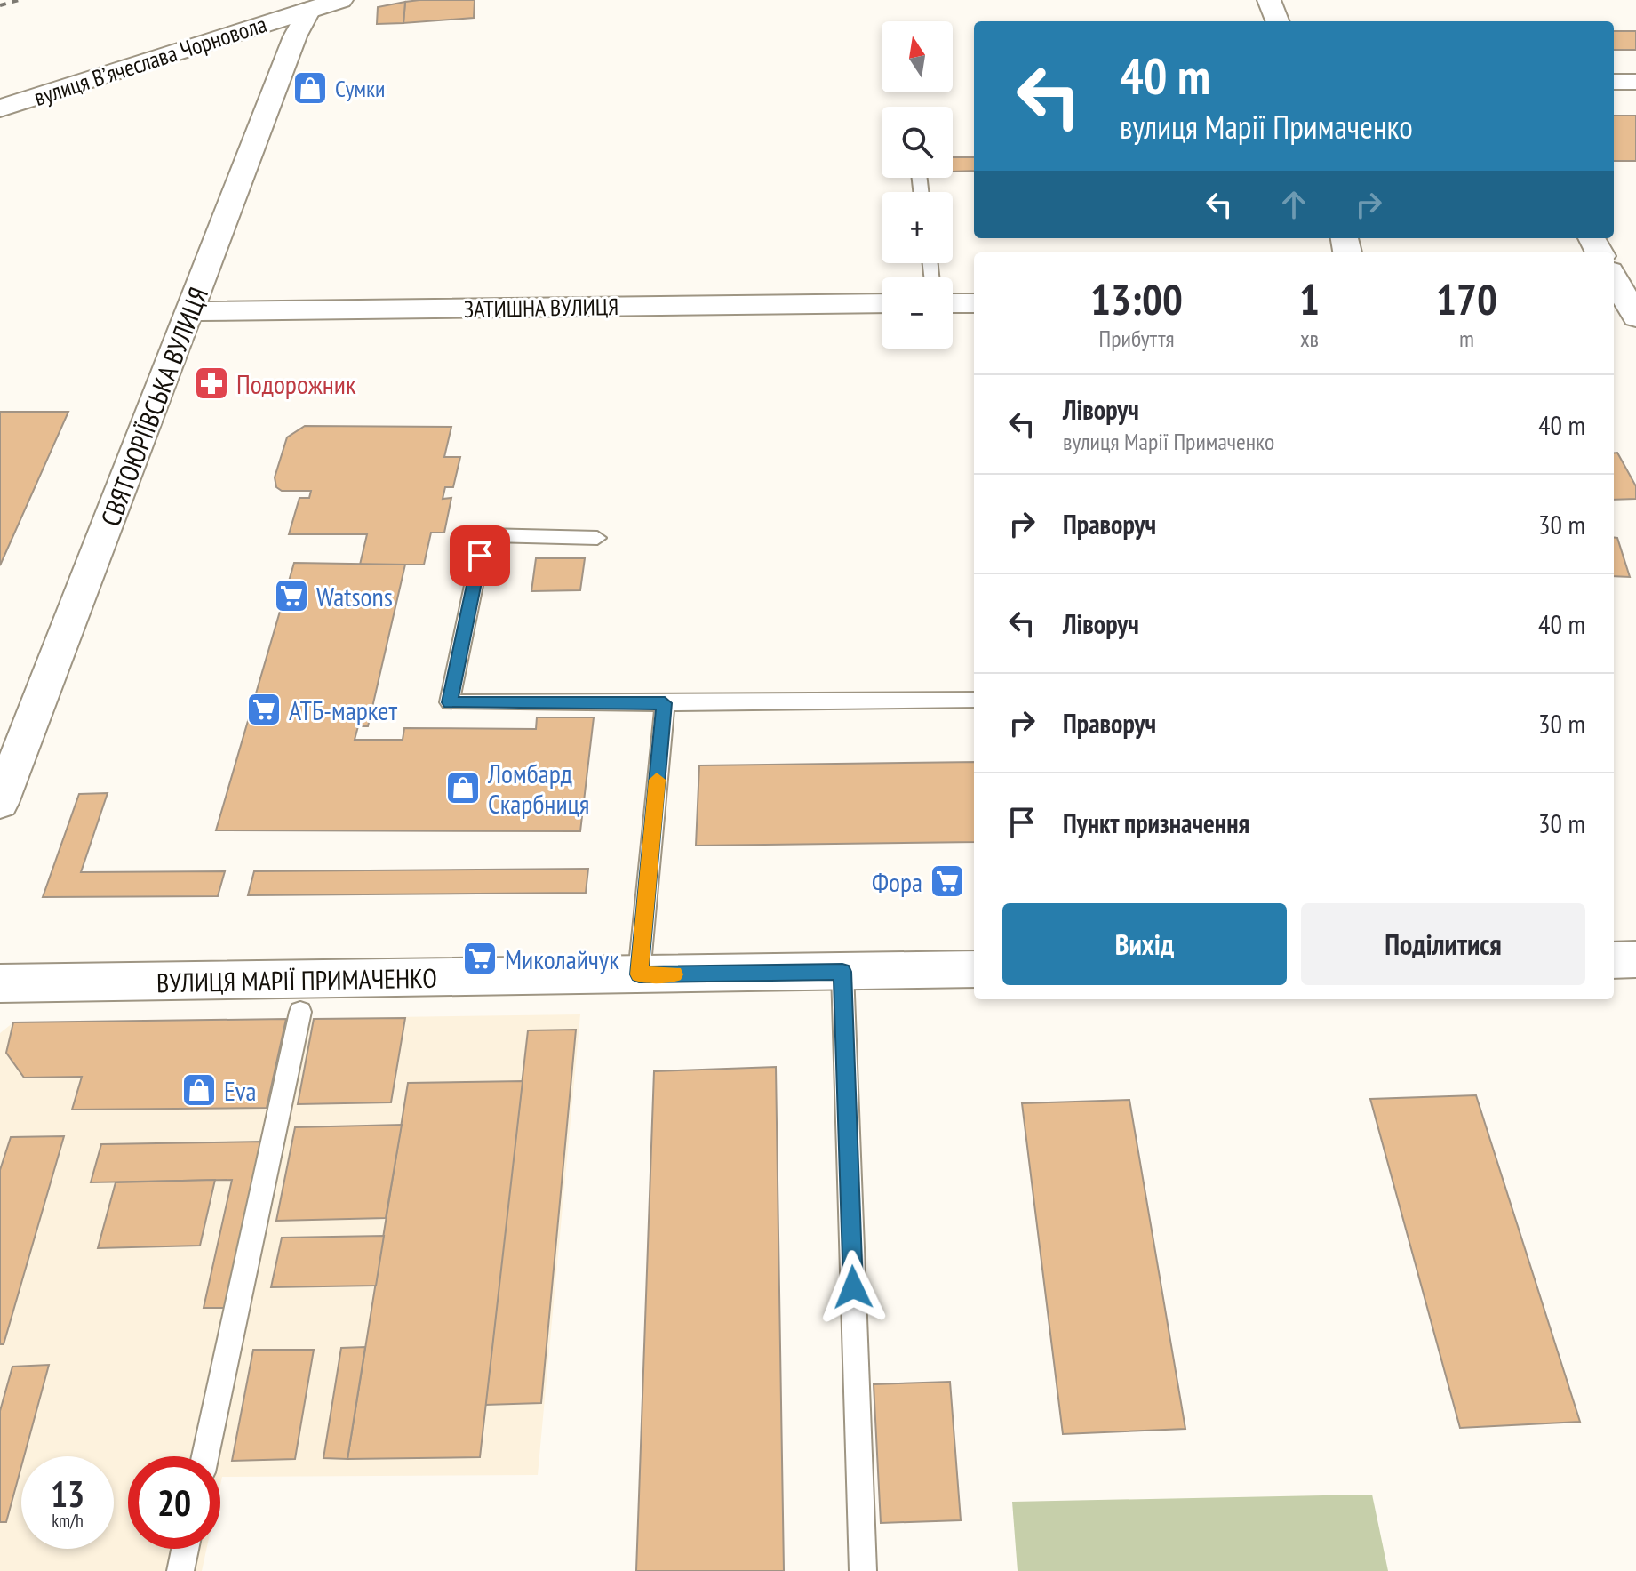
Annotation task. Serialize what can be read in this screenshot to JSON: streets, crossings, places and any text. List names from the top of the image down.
{
  "streets": {
    "street": [
      "вулиця Вʼячеслава Чорновола",
      "ЗАТИШНА ВУЛИЦЯ",
      "СВЯТОЮРІЇВСЬКА ВУЛИЦЯ",
      "ВУЛИЦЯ МАРІЇ ПРИМАЧЕНКО"
    ]
  },
  "crossings": [
    ["вулиця Вʼячеслава Чорновола", "СВЯТОЮРІЇВСЬКА ВУЛИЦЯ"],
    ["ЗАТИШНА ВУЛИЦЯ", "СВЯТОЮРІЇВСЬКА ВУЛИЦЯ"]
  ],
  "places": {
    "shop": ["Сумки", "Ломбард Скарбниця", "Eva"],
    "pharmacy": ["Подорожник"],
    "supermarket": [
      "Watsons",
      "АТБ-маркет",
      "Фора",
      "Миколайчук"
    ]
  },
  "north": "top",
  "page": {
    "map_buttons": ["+", "−"],
    "turn": ["40 m", "вулиця Марії Примаченко"],
    "eta": [
      "13:00",
      "Прибуття",
      "1",
      "хв",
      "170",
      "m"
    ],
    "list": [
      {
        "name": "Ліворуч",
        "note": "вулиця Марії Примаченко",
        "value": "40 m"
      },
      {
        "name": "Праворуч",
        "value": "30 m"
      },
      {
        "name": "Ліворуч",
        "value": "40 m"
      },
      {
        "name": "Праворуч",
        "value": "30 m"
      },
      {
        "name": "Пункт призначення",
        "value": "30 m"
      }
    ],
    "buttons": ["Вихід", "Поділитися"],
    "speed": "13 km/h",
    "limit": "20"
  }
}
